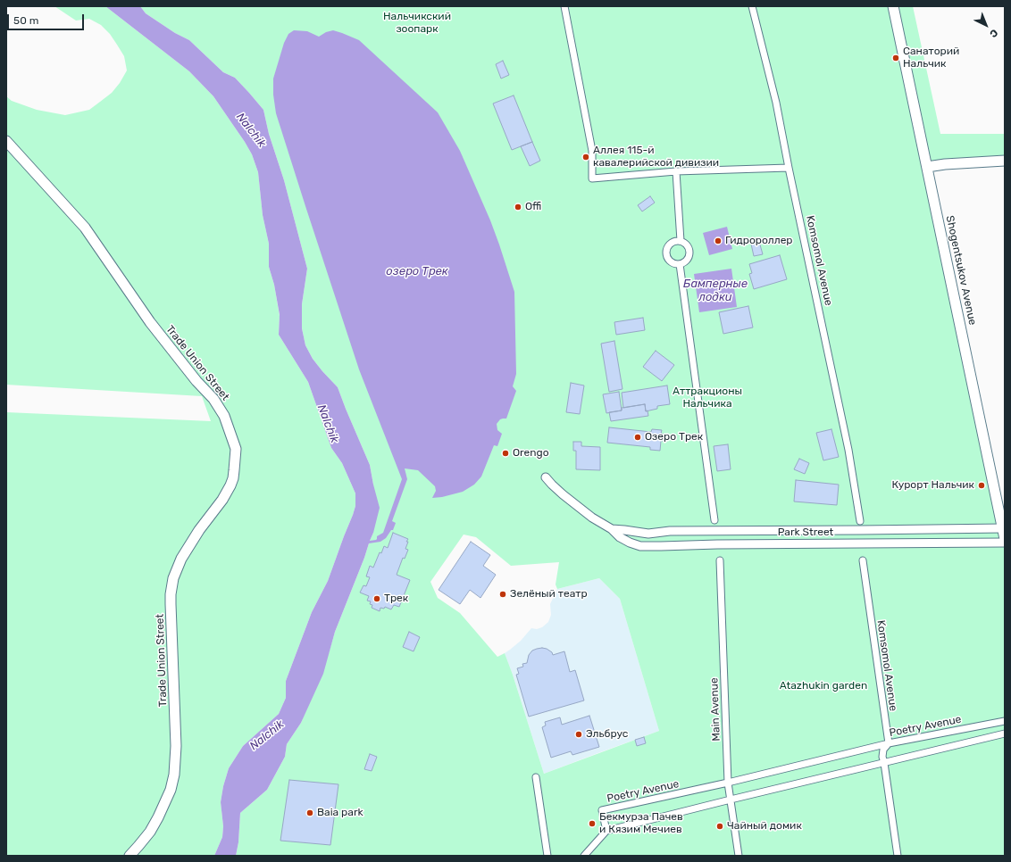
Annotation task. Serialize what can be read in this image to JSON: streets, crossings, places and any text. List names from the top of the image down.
{
  "streets": {
    "street": [
      "Komsomol Avenue",
      "Shogentsukov Avenue",
      "Trade Union Street",
      "Park Street",
      "Main Avenue",
      "Poetry Avenue"
    ]
  },
  "crossings": [
    ["Komsomol Avenue", "Poetry Avenue"],
    ["Shogentsukov Avenue", "Park Street"],
    ["Main Avenue", "Poetry Avenue"]
  ],
  "water": ["Nalchik", "озеро Трек", "Бамперные лодки"],
  "parks": ["Нальчикский зоопарк", "Аттракционы Нальчика", "Atazhukin garden"],
  "places": [
    "Санаторий Нальчик",
    "Аллея 115-й кавалерийской дивизии",
    "Offi",
    "Гидророллер",
    "Озеро Трек",
    "Orengo",
    "Курорт Нальчик",
    "Зелёный театр",
    "Трек",
    "Эльбрус",
    "Baia park",
    "Бекмурза Пачев и Кязим Мечиев",
    "Чайный домик"
  ],
  "scale_bar": "50 m",
  "north": "bottom right"
}
